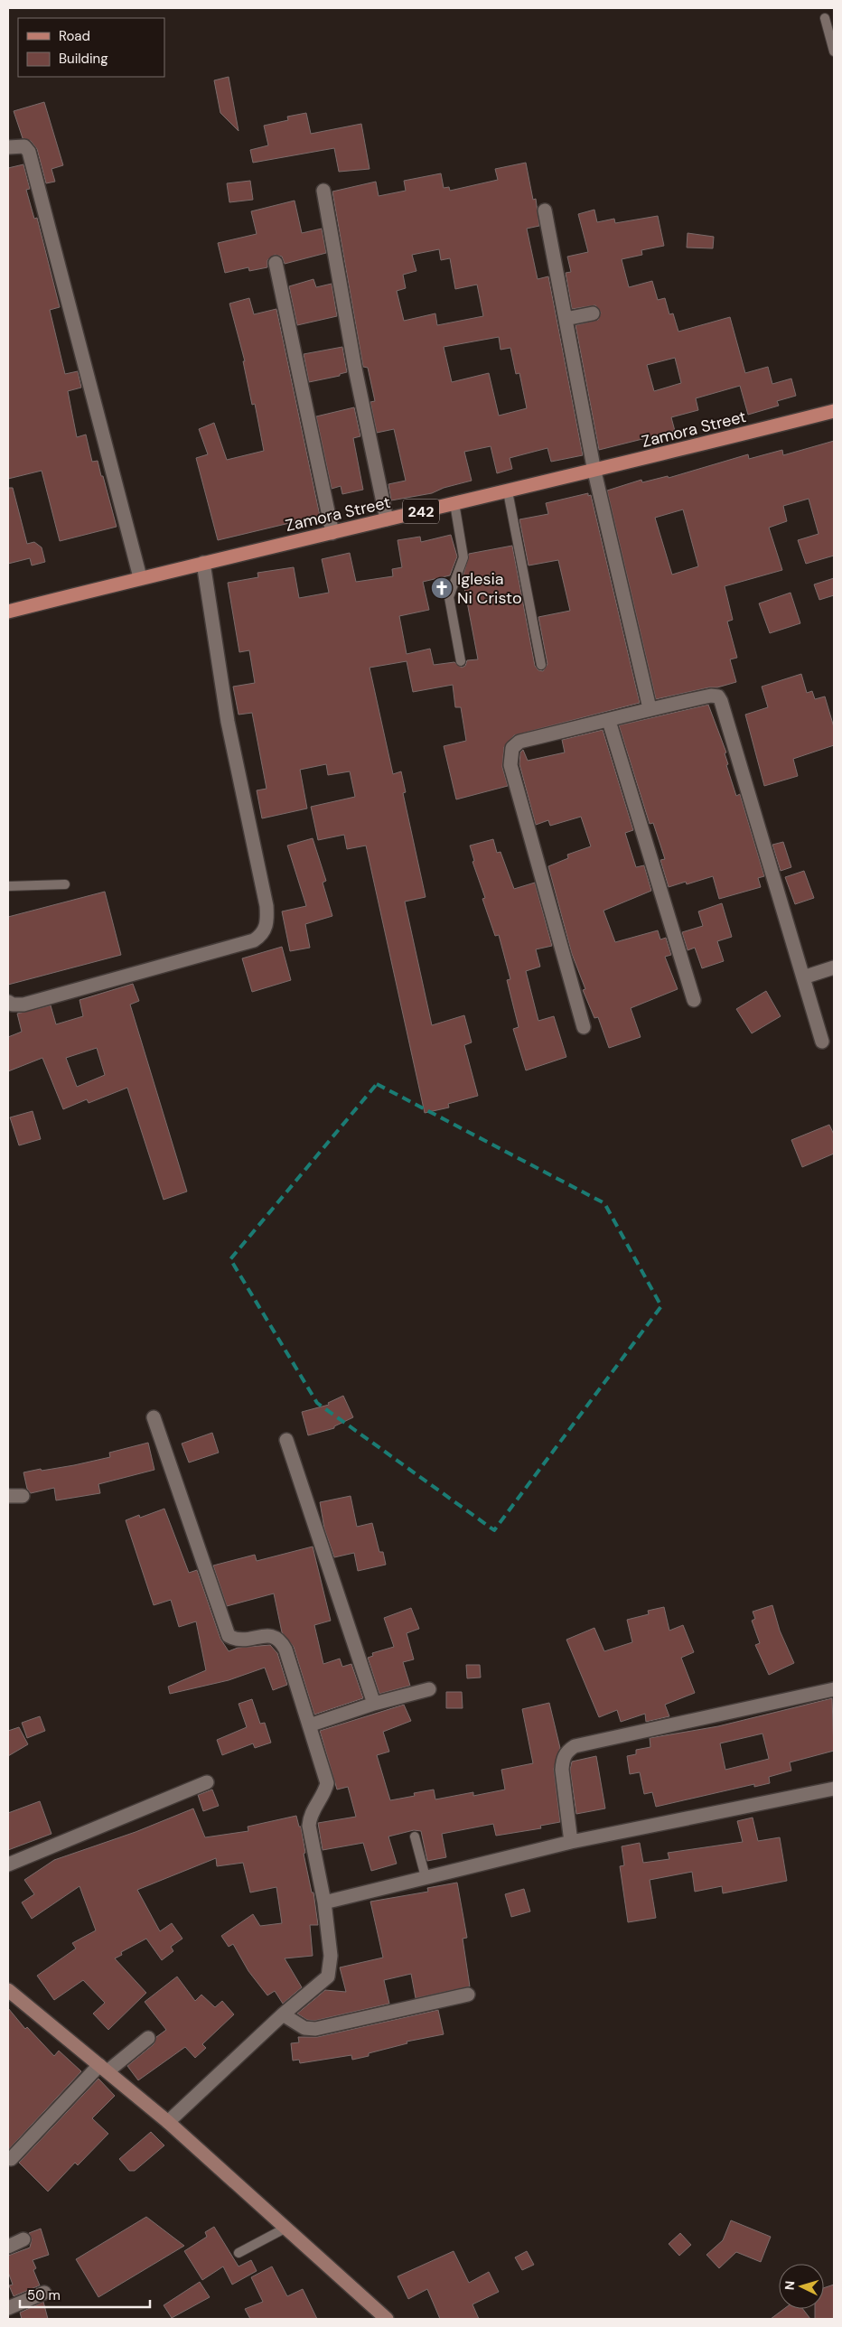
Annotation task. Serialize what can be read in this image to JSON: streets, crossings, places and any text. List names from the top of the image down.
{
  "streets": {
    "main road": ["Zamora Street", "242"]
  },
  "places": {
    "church": ["Iglesia Ni Cristo"]
  },
  "legend": ["Road", "Building"],
  "scale_bar": "50 m",
  "north": "left"
}
